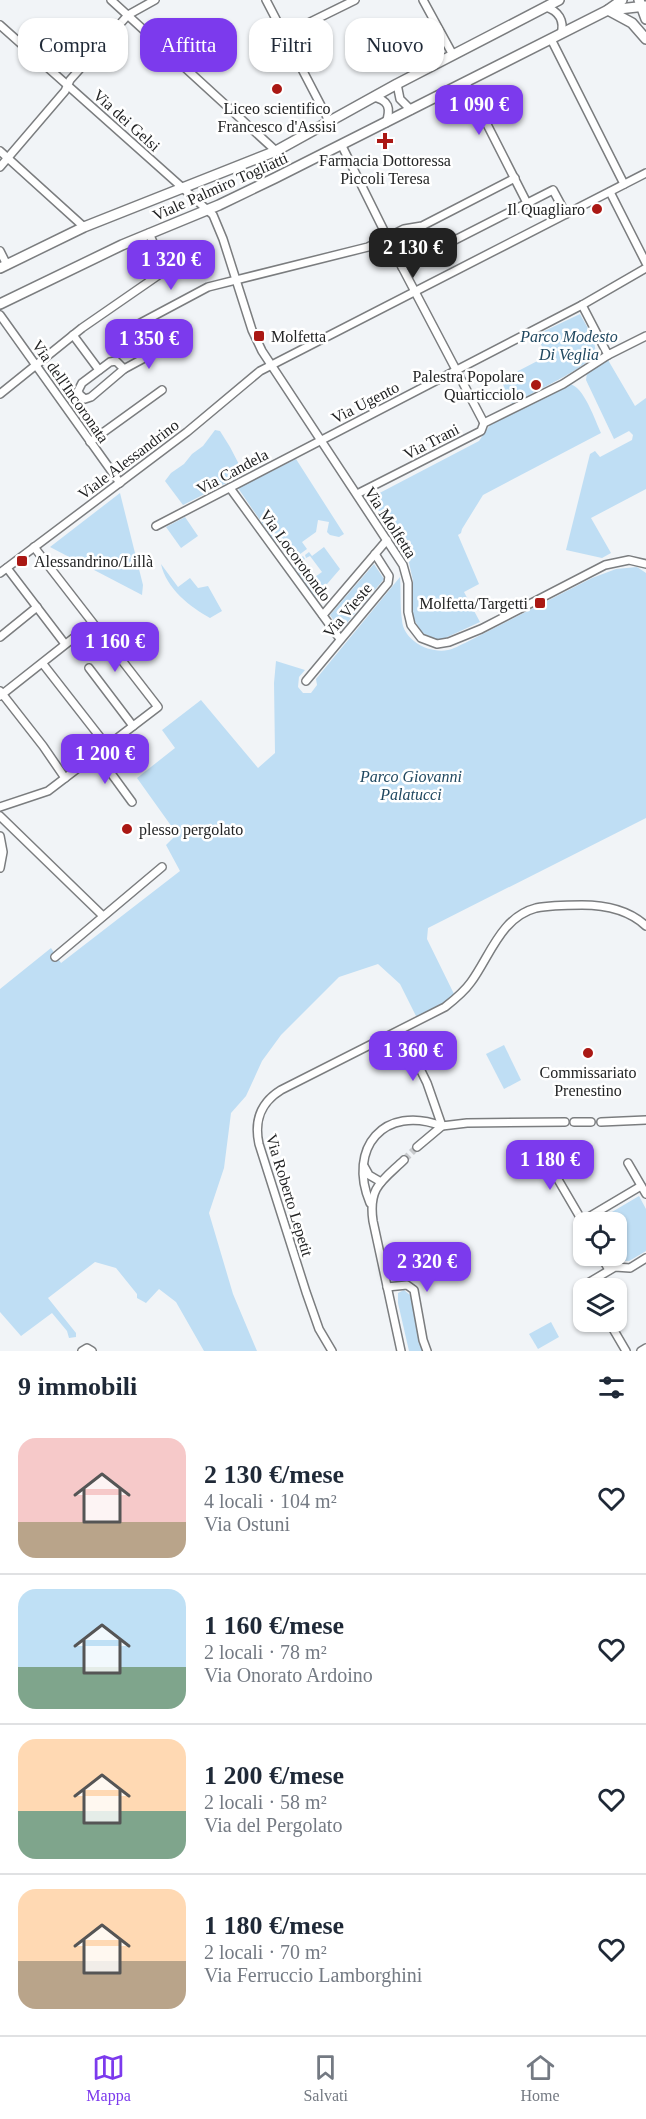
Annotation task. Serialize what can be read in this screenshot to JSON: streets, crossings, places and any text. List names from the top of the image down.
{
  "streets": {
    "main road": ["Viale Palmiro Togliatti"],
    "street": [
      "Via dei Gelsi",
      "Via dell'Incoronata",
      "Via Ugento",
      "Via Trani",
      "Viale Alessandrino",
      "Via Candela",
      "Via Molfetta",
      "Via Locorotondo",
      "Via Vieste",
      "Via Roberto Lepetit"
    ]
  },
  "crossings": [
    ["Via dei Gelsi", "Viale Palmiro Togliatti"],
    ["Viale Palmiro Togliatti", "Via Molfetta"],
    ["Via dell'Incoronata", "Viale Alessandrino"],
    ["Via Ugento", "Via Candela"],
    ["Via Ugento", "Via Molfetta"],
    ["Via Trani", "Via Molfetta"],
    ["Viale Alessandrino", "Via Molfetta"],
    ["Via Candela", "Via Molfetta"],
    ["Via Candela", "Via Locorotondo"],
    ["Via Locorotondo", "Via Vieste"]
  ],
  "parks": ["Parco Modesto Di Veglia", "Parco Giovanni Palatucci"],
  "places": {
    "other": [
      "Liceo scientifico Francesco d'Assisi",
      "Il Quagliaro",
      "Palestra Popolare Quarticciolo",
      "plesso pergolato",
      "Commissariato Prenestino"
    ],
    "health": ["Farmacia Dottoressa Piccoli Teresa"],
    "transit": ["Molfetta", "Alessandrino/Lillà", "Molfetta/Targetti"]
  },
  "page": {
    "chip": [
      "Compra",
      "Affitta",
      "Filtri",
      "Nuovo"
    ],
    "price": [
      "1 090 €",
      "2 130 €",
      "1 320 €",
      "1 350 €",
      "1 160 €",
      "1 200 €",
      "1 360 €",
      "1 180 €",
      "2 320 €"
    ],
    "heading": "9 immobili",
    "list": [
      {
        "name": "2 130 €/mese",
        "note": "4 locali · 104 m² · Via Ostuni"
      },
      {
        "name": "1 160 €/mese",
        "note": "2 locali · 78 m² · Via Onorato Ardoino"
      },
      {
        "name": "1 200 €/mese",
        "note": "2 locali · 58 m² · Via del Pergolato"
      },
      {
        "name": "1 180 €/mese",
        "note": "2 locali · 70 m² · Via Ferruccio Lamborghini"
      }
    ],
    "tabs": ["Mappa", "Salvati", "Home"]
  }
}
